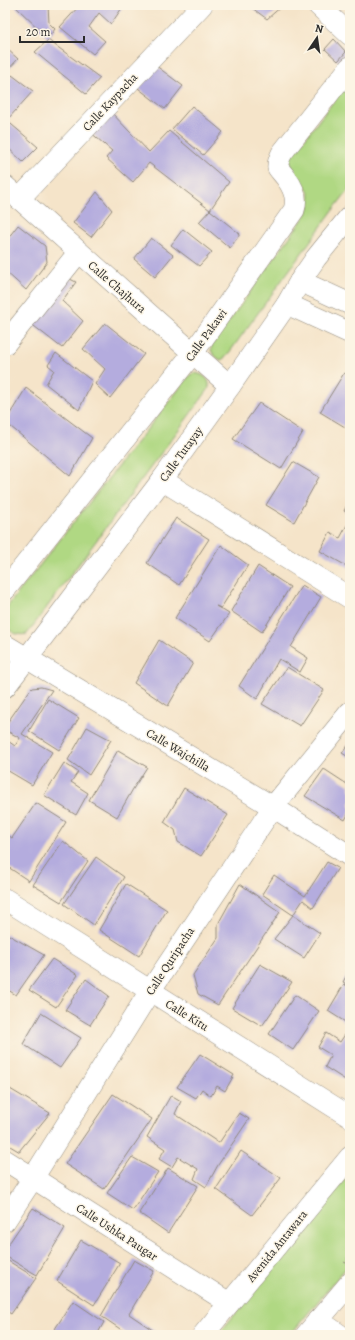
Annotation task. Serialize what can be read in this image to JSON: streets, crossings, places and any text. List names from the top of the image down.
{
  "streets": {
    "street": [
      "Calle Kaypacha",
      "Calle Chajhura",
      "Calle Pakawi",
      "Calle Tutayay",
      "Calle Wajchilla",
      "Calle Quripacha",
      "Calle Kitu",
      "Calle Ushka Paugar",
      "Avenida Antawara"
    ]
  },
  "crossings": [
    ["Calle Kaypacha", "Calle Chajhura"],
    ["Calle Chajhura", "Calle Pakawi"],
    ["Calle Chajhura", "Calle Tutayay"],
    ["Calle Tutayay", "Calle Wajchilla"],
    ["Calle Wajchilla", "Calle Quripacha"],
    ["Calle Quripacha", "Calle Kitu"],
    ["Calle Quripacha", "Calle Ushka Paugar"],
    ["Calle Ushka Paugar", "Avenida Antawara"]
  ],
  "scale_bar": "20 m",
  "north": "top"
}
